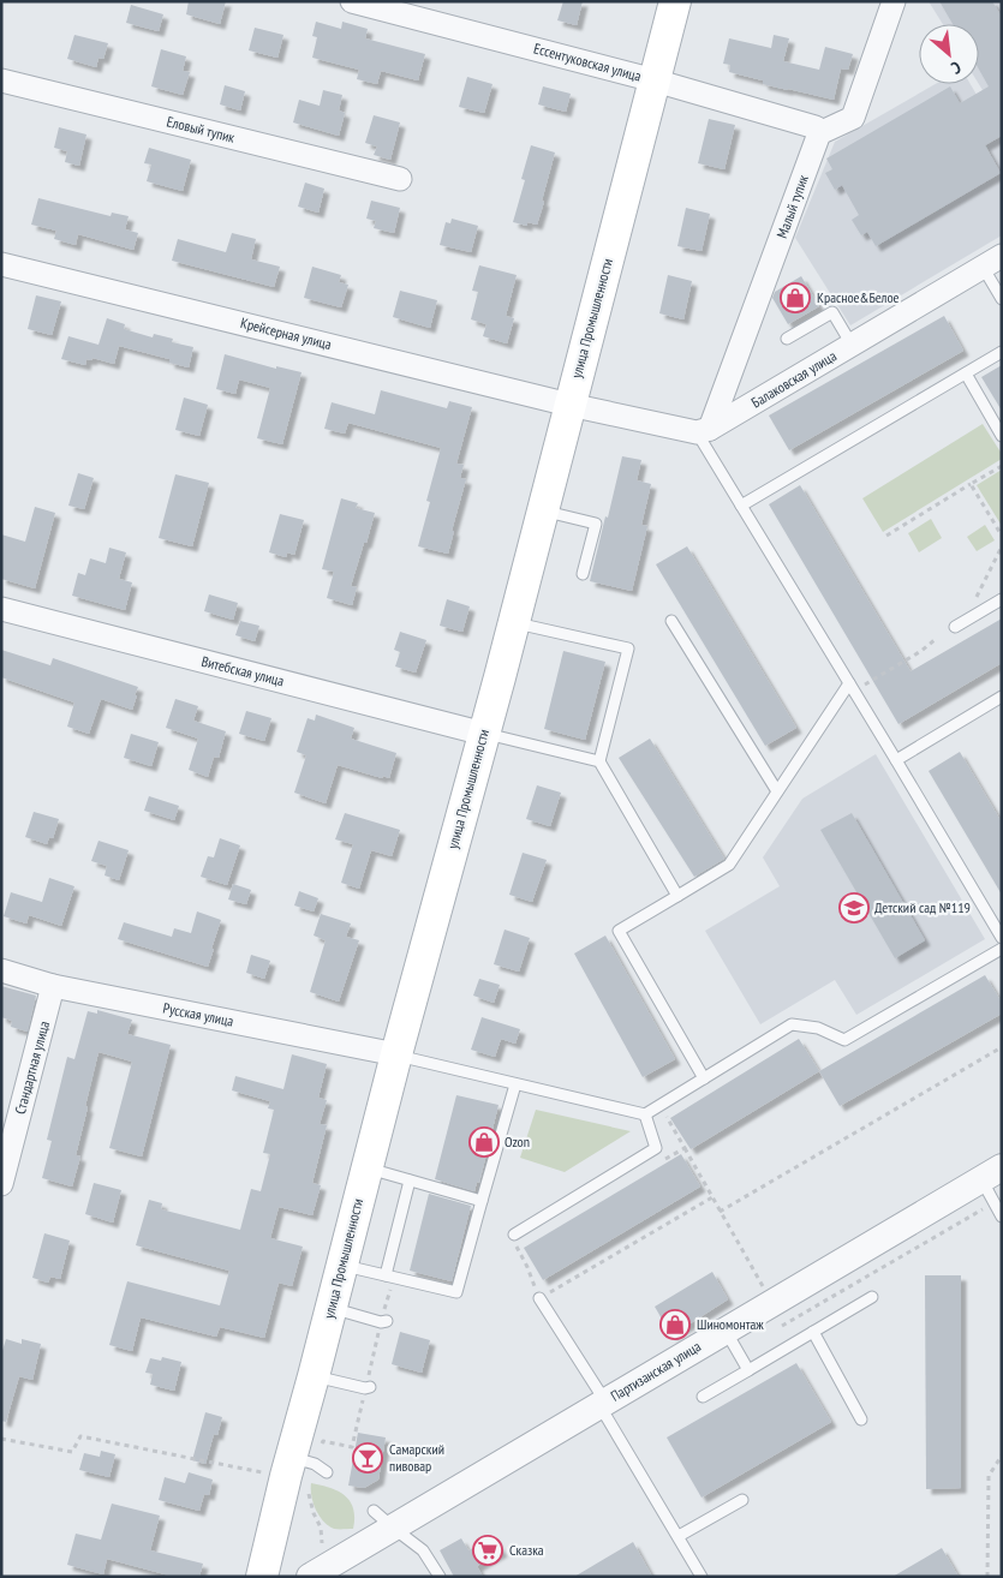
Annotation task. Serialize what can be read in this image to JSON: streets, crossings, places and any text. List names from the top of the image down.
{
  "streets": {
    "main road": ["улица Промышленности"],
    "street": [
      "Ессентуковская улица",
      "Еловый тупик",
      "Малый тупик",
      "Крейсерная улица",
      "Балаковская улица",
      "Витебская улица",
      "Русская улица",
      "Стандартная улица",
      "Партизанская улица"
    ]
  },
  "crossings": [
    ["Ессентуковская улица", "Малый тупик"],
    ["Ессентуковская улица", "улица Промышленности"],
    ["Малый тупик", "Балаковская улица"],
    ["улица Промышленности", "Крейсерная улица"],
    ["улица Промышленности", "Витебская улица"],
    ["улица Промышленности", "Русская улица"],
    ["Русская улица", "Стандартная улица"]
  ],
  "places": {
    "shop": ["Красное&Белое", "Ozon", "Шиномонтаж"],
    "school or university": ["Детский сад №119"],
    "bar": ["Самарский пивовар"],
    "supermarket": ["Сказка"]
  },
  "north": "bottom right"
}
